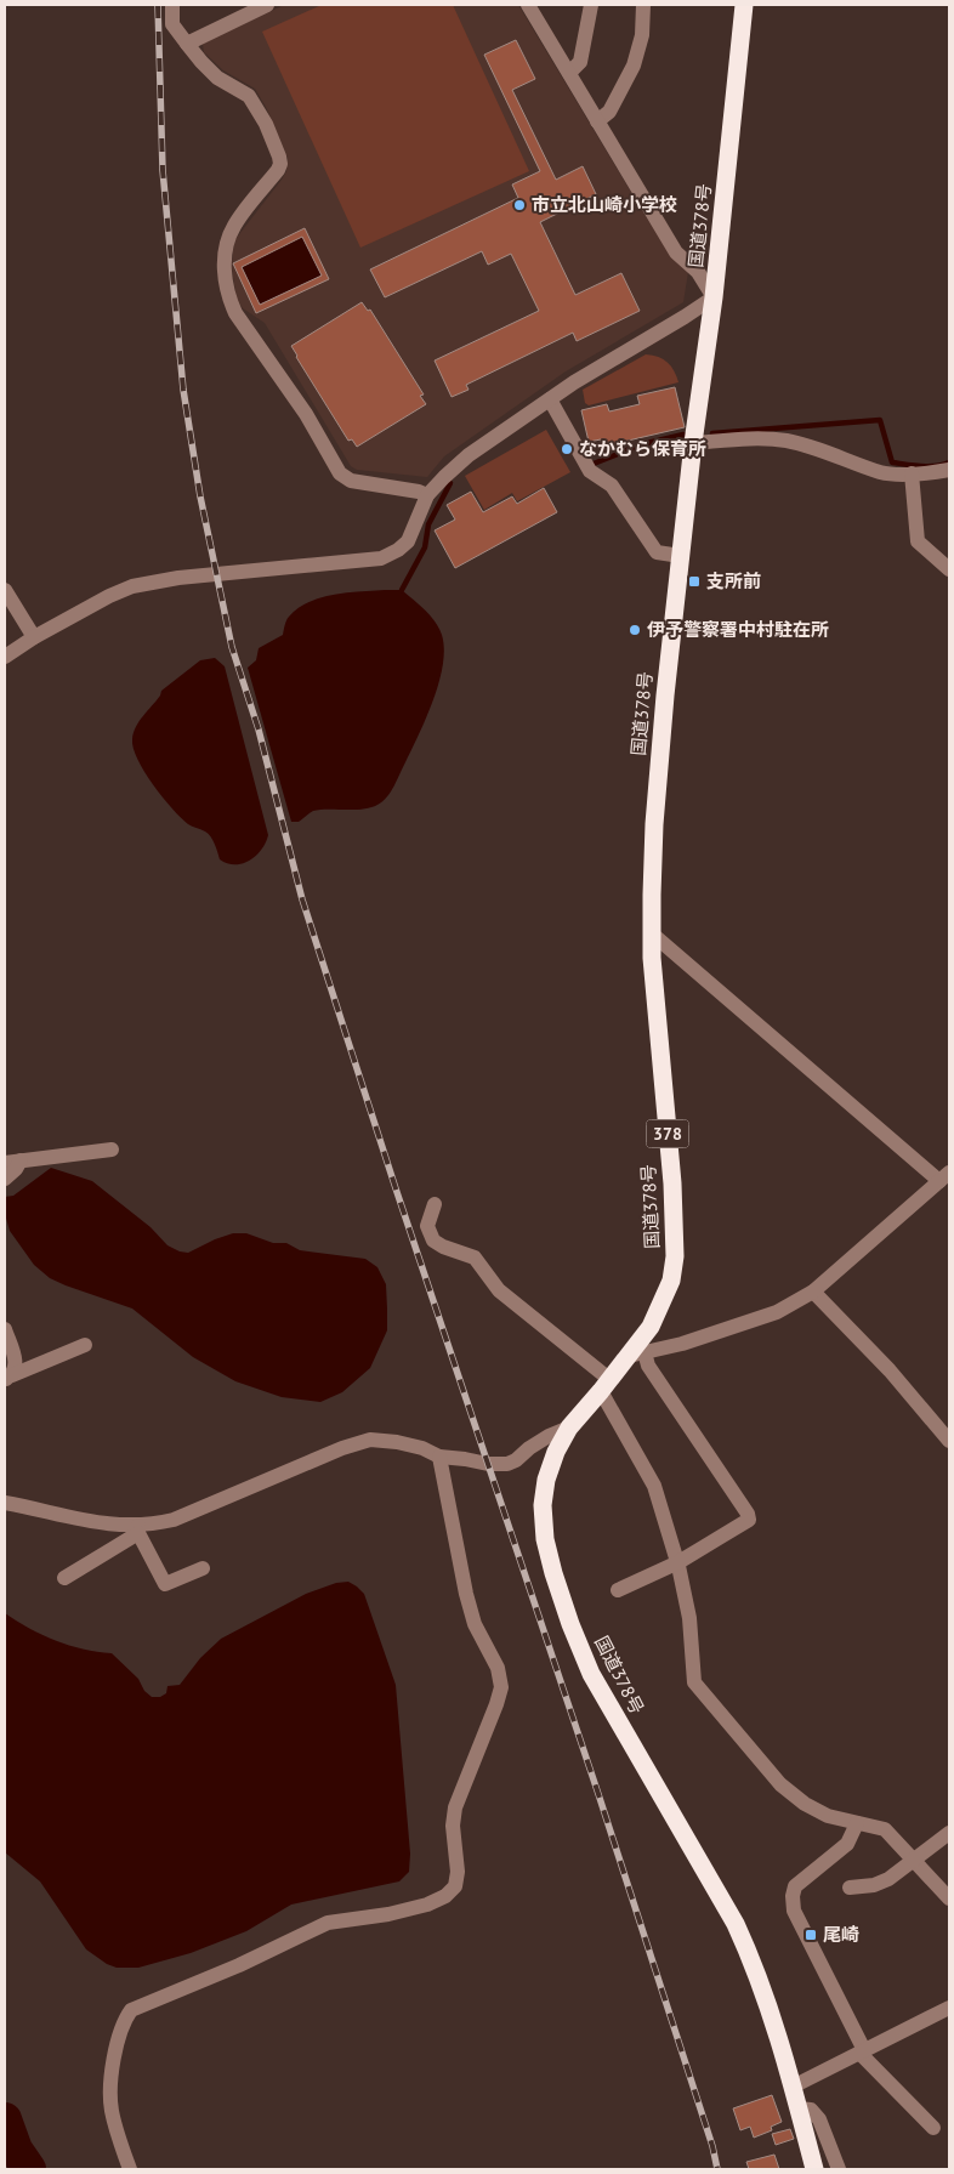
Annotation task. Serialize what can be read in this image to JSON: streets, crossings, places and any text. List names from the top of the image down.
{
  "streets": {
    "highway": ["国道378号", "378"]
  },
  "places": {
    "other": ["市立北山崎小学校", "なかむら保育所", "伊予警察署中村駐在所"],
    "transit": ["支所前", "尾崎"]
  }
}
